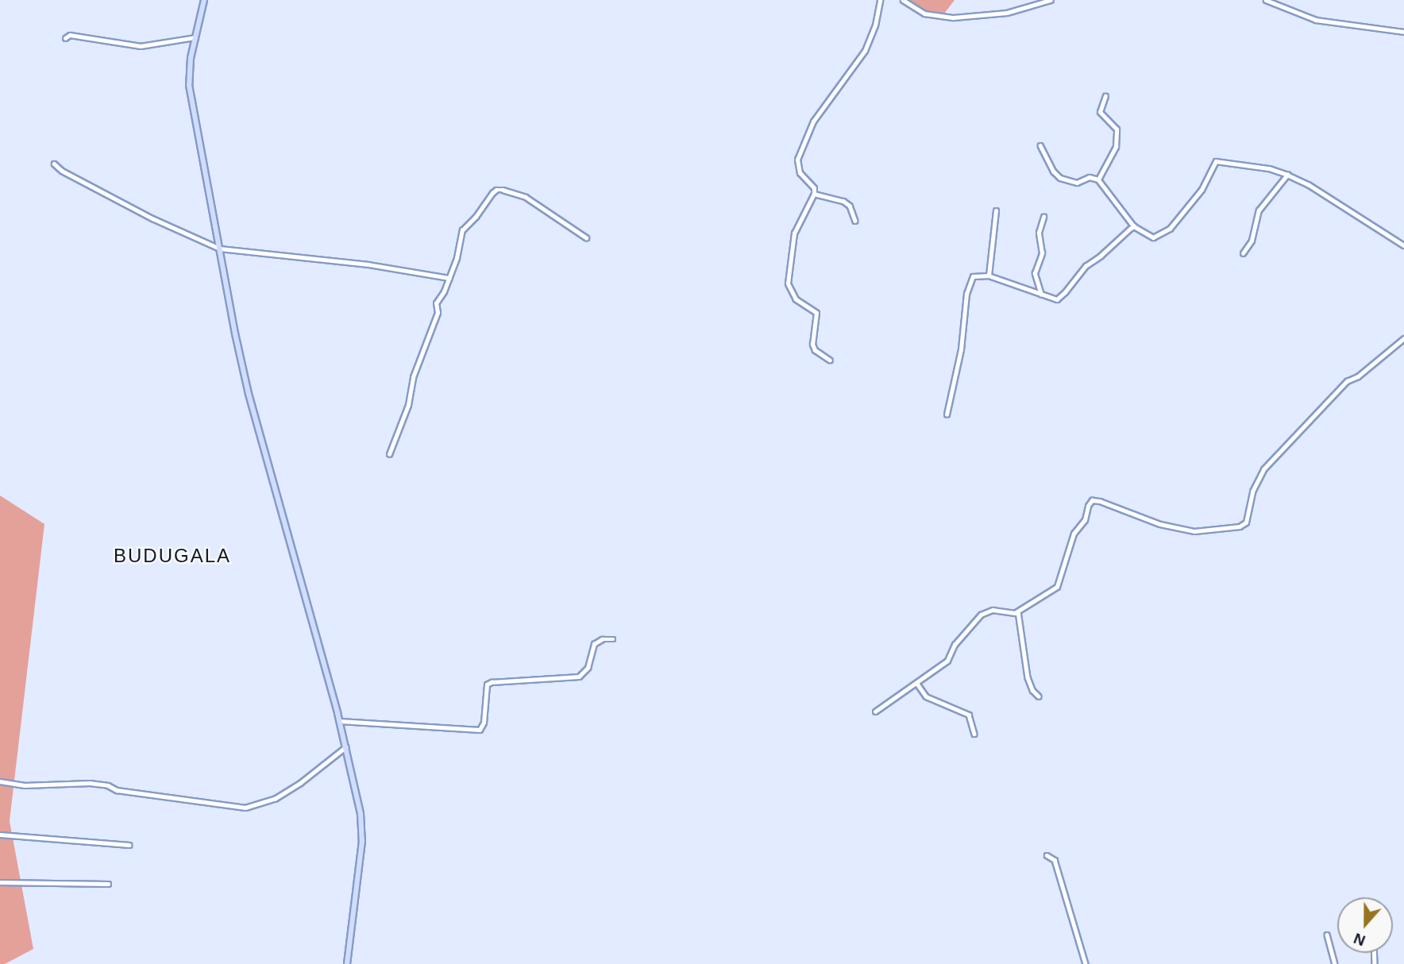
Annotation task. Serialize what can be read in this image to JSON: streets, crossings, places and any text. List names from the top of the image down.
{
  "districts": ["BUDUGALA"],
  "north": "bottom"
}
